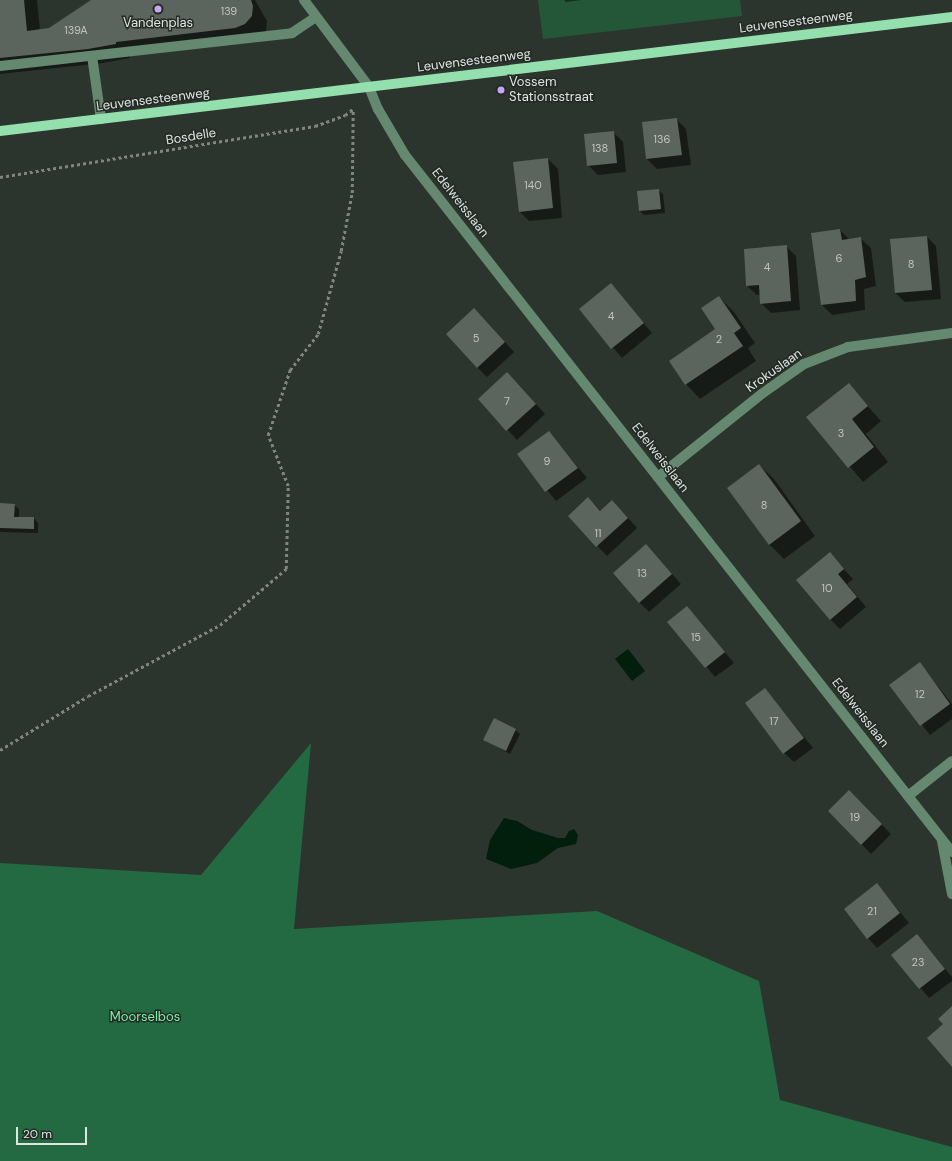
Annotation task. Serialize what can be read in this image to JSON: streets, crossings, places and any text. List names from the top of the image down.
{
  "streets": {
    "main road": ["Leuvensesteenweg"],
    "street": ["Edelweisslaan", "Krokuslaan"],
    "path": ["Bosdelle"]
  },
  "crossings": [
    ["Leuvensesteenweg", "Bosdelle"],
    ["Leuvensesteenweg", "Edelweisslaan"],
    ["Bosdelle", "Edelweisslaan"],
    ["Edelweisslaan", "Krokuslaan"]
  ],
  "parks": ["Moorselbos"],
  "places": ["Vandenplas", "Vossem Stationsstraat"],
  "house_numbers": [
    "139",
    "139A",
    "136",
    "138",
    "140",
    "6",
    "8",
    "4",
    "4",
    "5",
    "2",
    "7",
    "3",
    "9",
    "8",
    "11",
    "13",
    "10",
    "15",
    "12",
    "17",
    "19",
    "21",
    "23"
  ],
  "scale_bar": "20 m"
}
